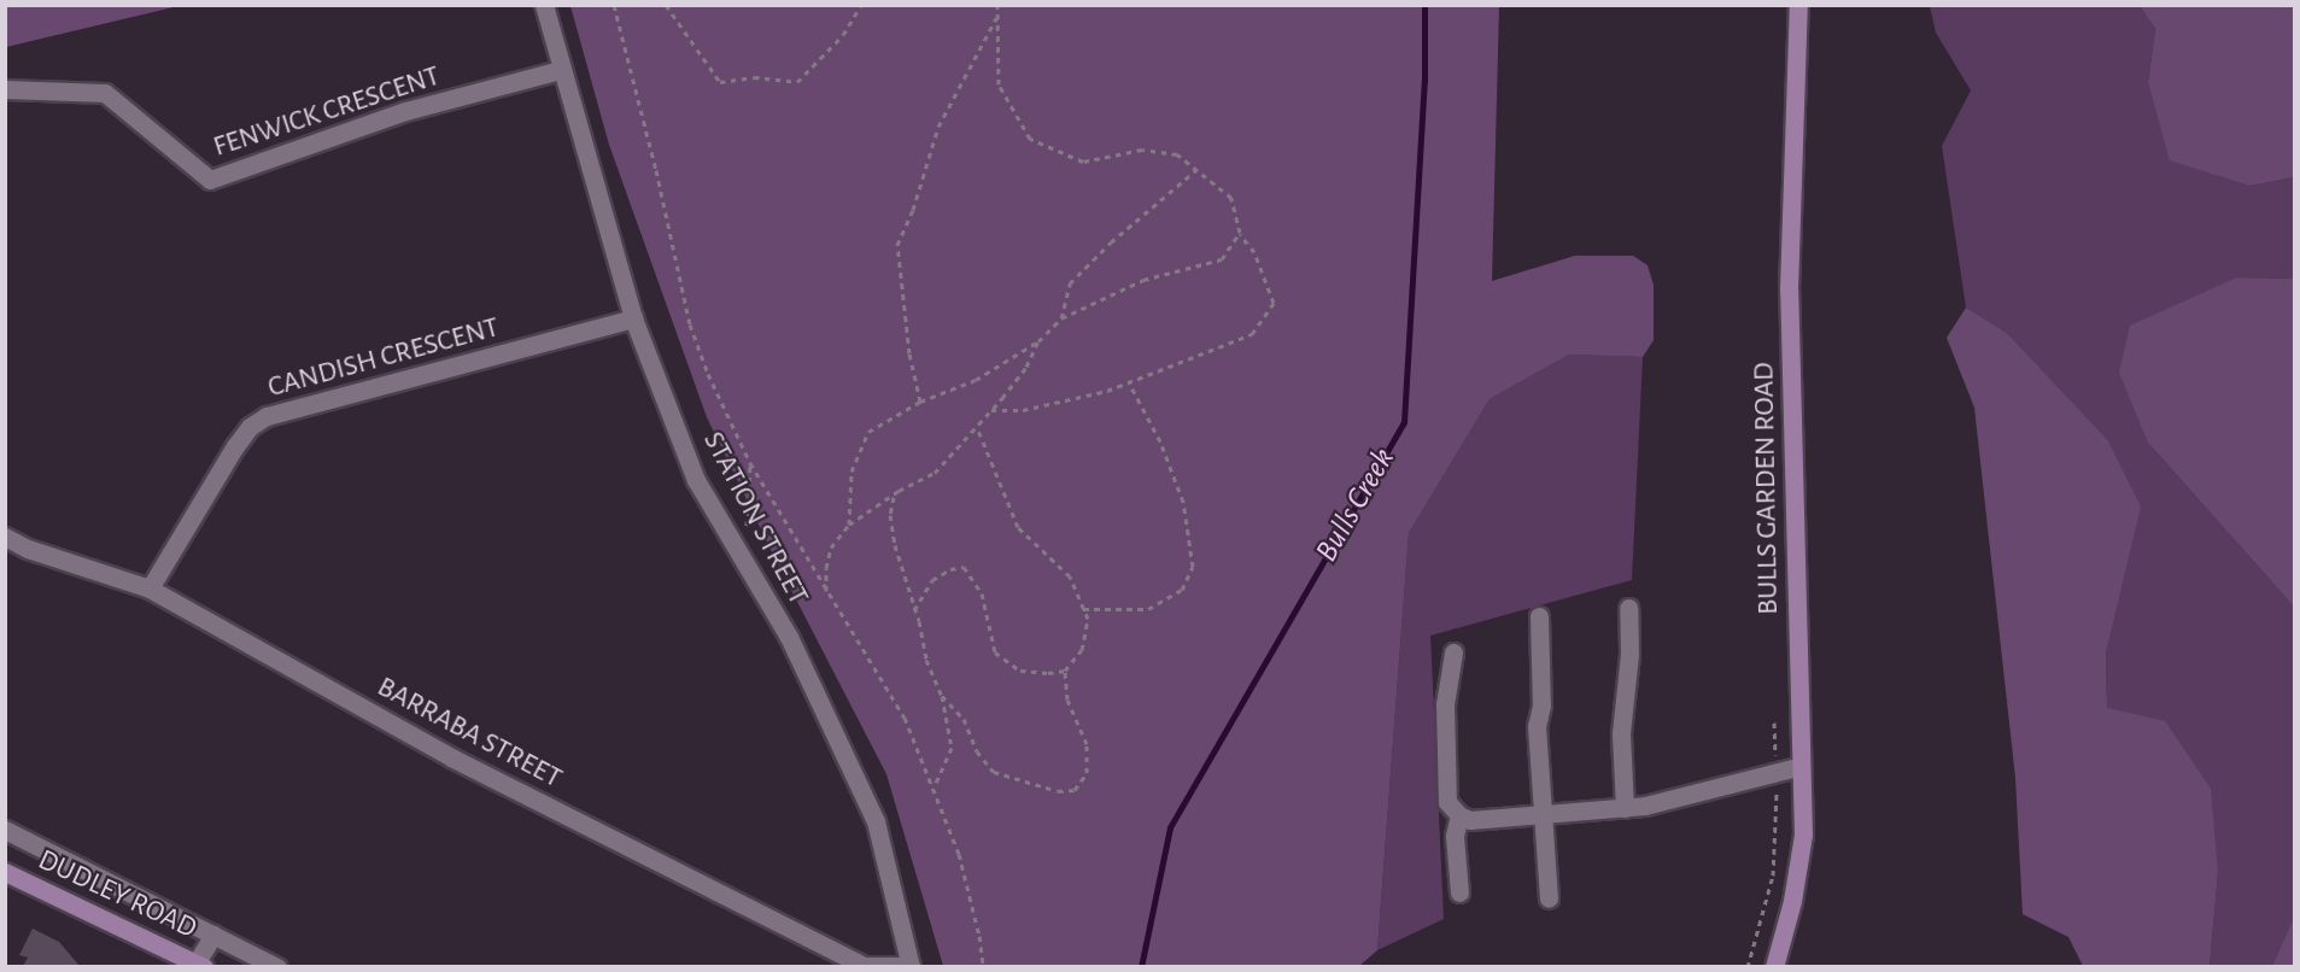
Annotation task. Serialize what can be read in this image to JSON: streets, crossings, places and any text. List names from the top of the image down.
{
  "streets": {
    "main road": ["BULLS GARDEN ROAD", "DUDLEY ROAD"],
    "street": [
      "FENWICK CRESCENT",
      "CANDISH CRESCENT",
      "STATION STREET",
      "BARRABA STREET"
    ]
  },
  "crossings": [
    ["FENWICK CRESCENT", "STATION STREET"],
    ["CANDISH CRESCENT", "STATION STREET"],
    ["CANDISH CRESCENT", "BARRABA STREET"],
    ["STATION STREET", "BARRABA STREET"]
  ],
  "water": ["Bulls Creek"]
}
